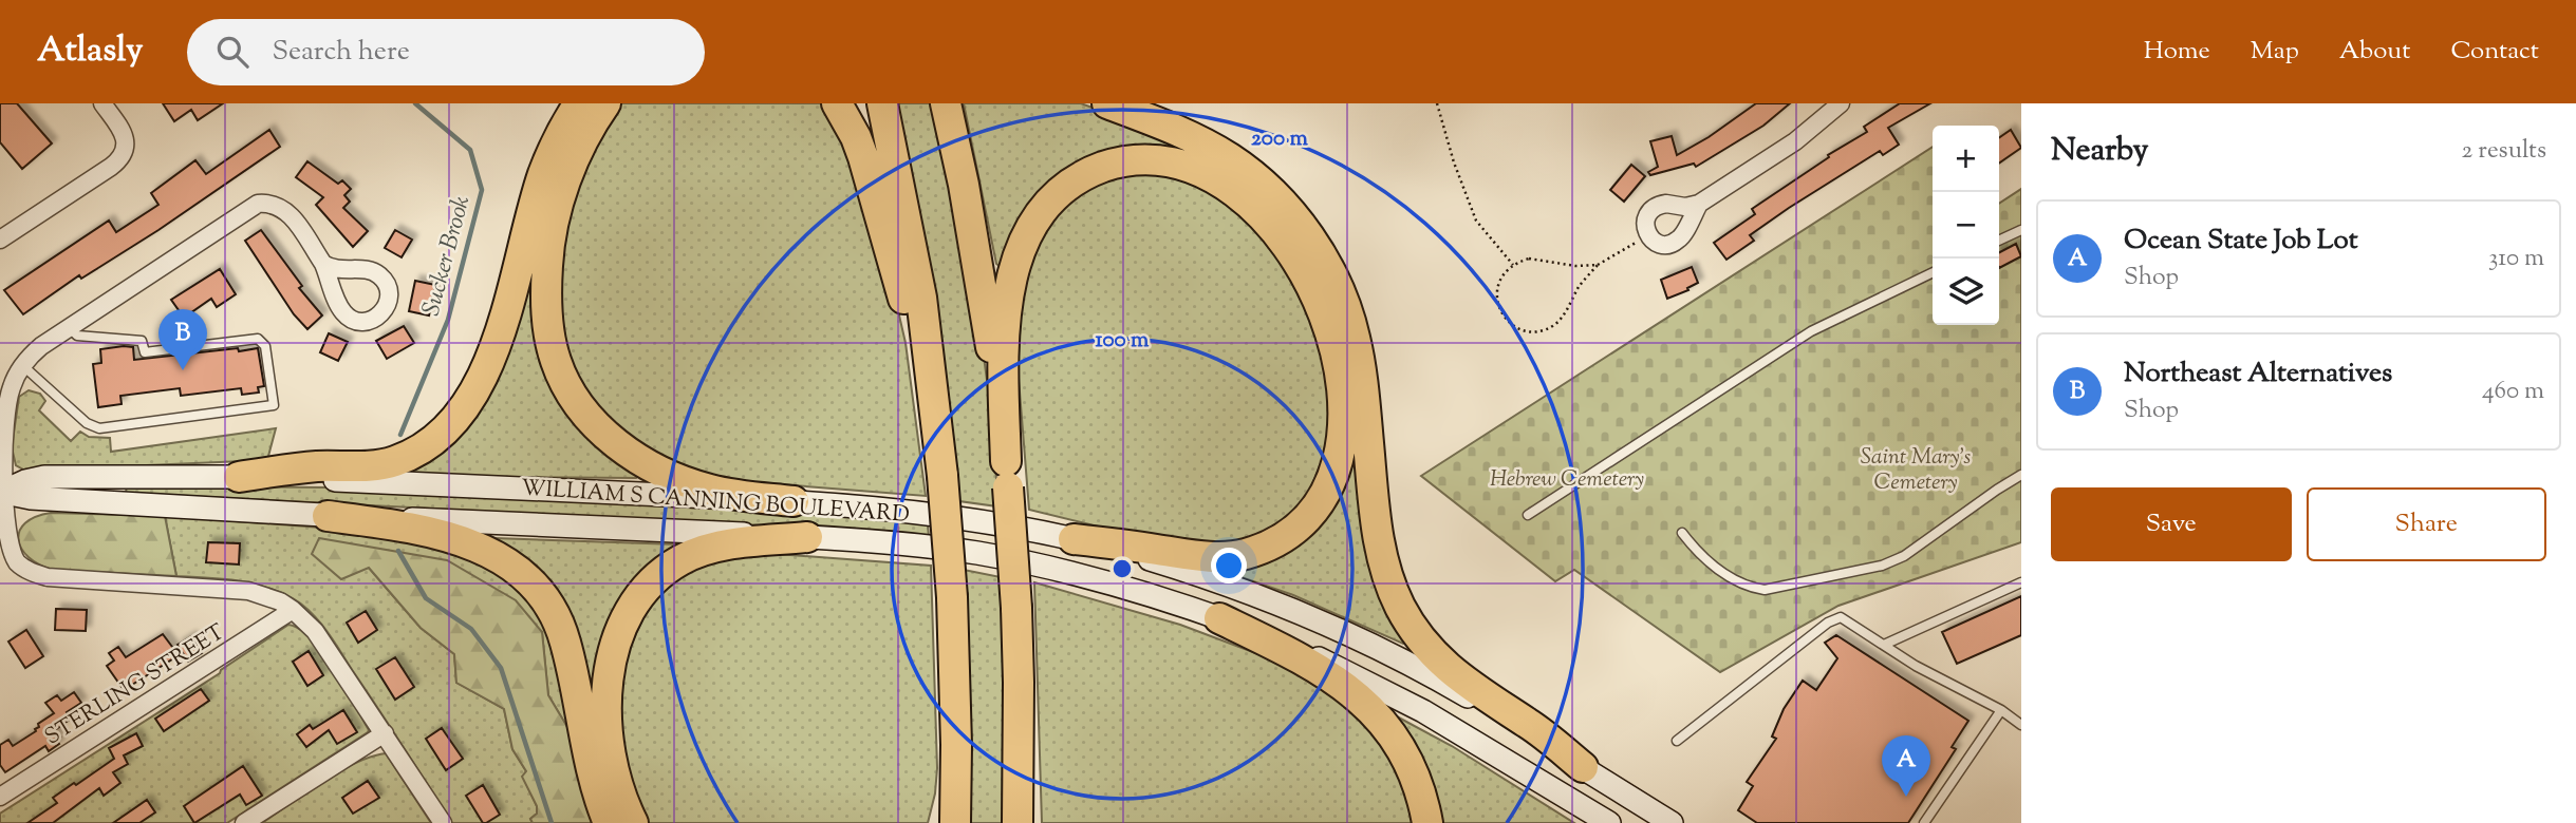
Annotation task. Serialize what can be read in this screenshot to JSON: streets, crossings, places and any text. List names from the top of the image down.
{
  "streets": {
    "main road": ["WILLIAM S CANNING BOULEVARD"],
    "street": ["STERLING STREET"]
  },
  "water": ["Sucker Brook"],
  "parks": ["Saint Mary's Cemetery", "Hebrew Cemetery"],
  "page": {
    "header": "Atlasly",
    "search": "Search here",
    "nav": [
      "Home",
      "Map",
      "About",
      "Contact"
    ],
    "heading": ["Nearby", "2 results"],
    "map_buttons": ["+", "−"],
    "list": [
      {
        "mark": "A",
        "name": "Ocean State Job Lot",
        "note": "Shop",
        "value": "310 m"
      },
      {
        "mark": "B",
        "name": "Northeast Alternatives",
        "note": "Shop",
        "value": "460 m"
      }
    ],
    "pins": ["B", "A"],
    "buttons": ["Save", "Share"]
  },
  "rings": ["200 m", "100 m"]
}
